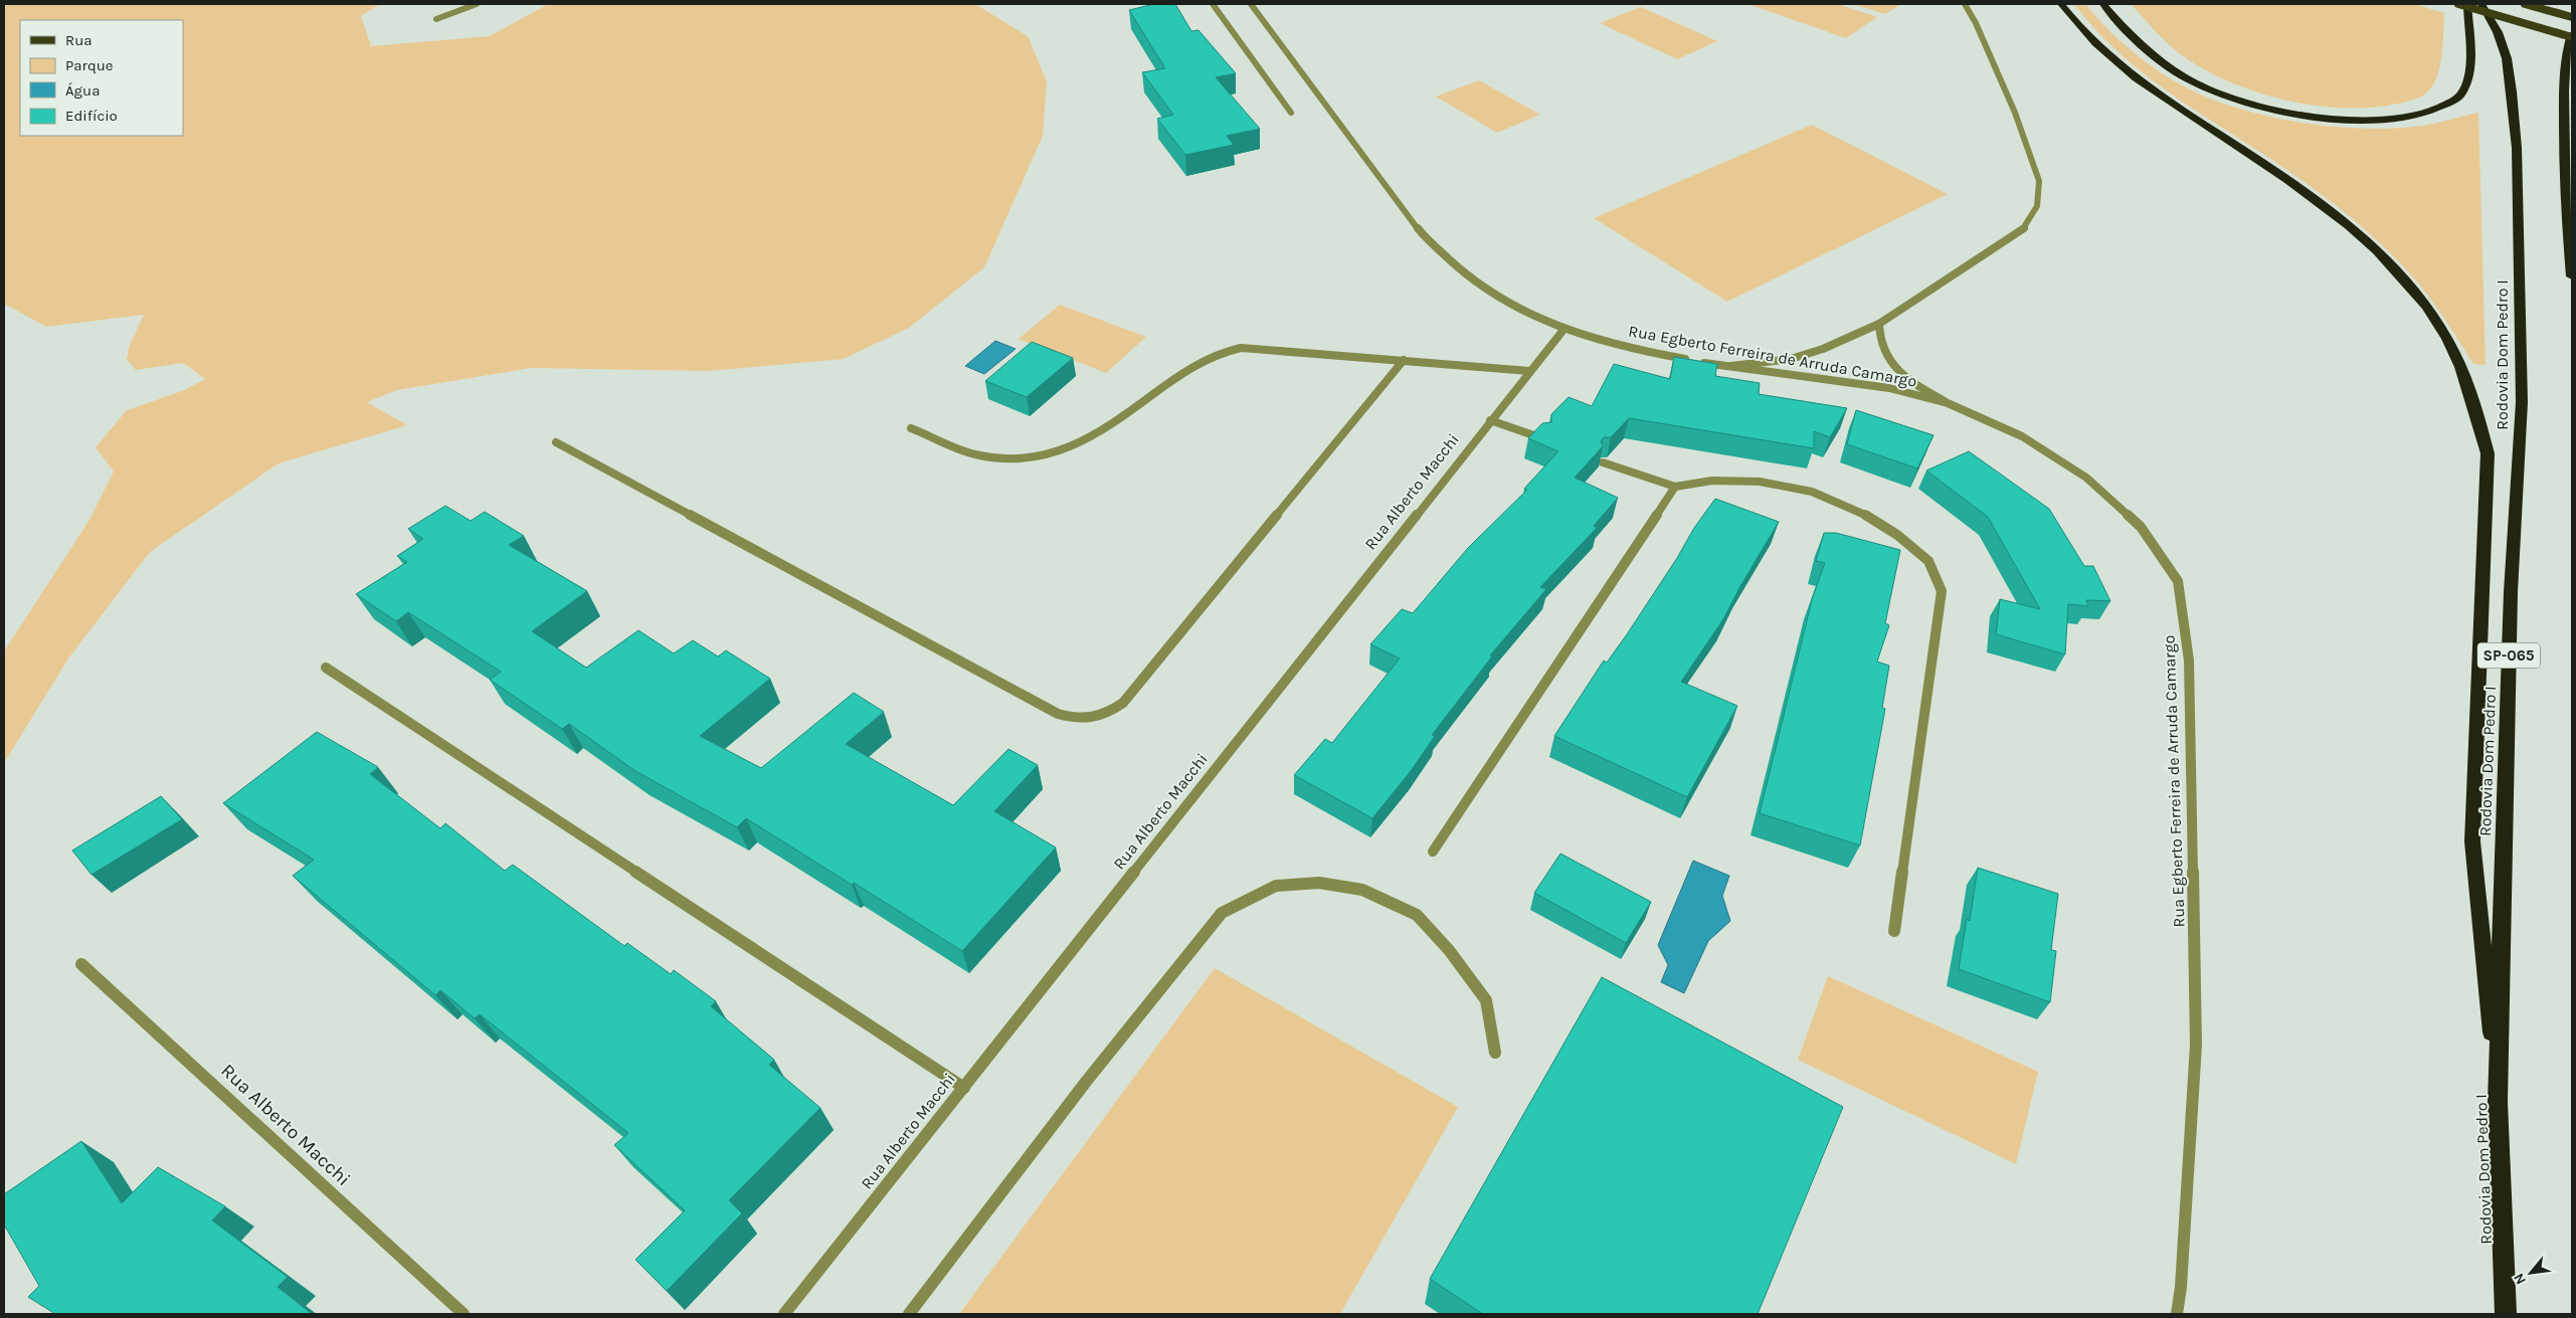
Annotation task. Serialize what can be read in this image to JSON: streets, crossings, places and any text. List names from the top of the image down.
{
  "streets": {
    "highway": ["Rodovia Dom Pedro I", "SP-065"],
    "street": ["Rua Egberto Ferreira de Arruda Camargo", "Rua Alberto Macchi"]
  },
  "crossings": [
    ["Rua Egberto Ferreira de Arruda Camargo", "Rua Alberto Macchi"]
  ],
  "legend": [
    "Rua",
    "Parque",
    "Água",
    "Edifício"
  ],
  "north": "bottom left"
}
